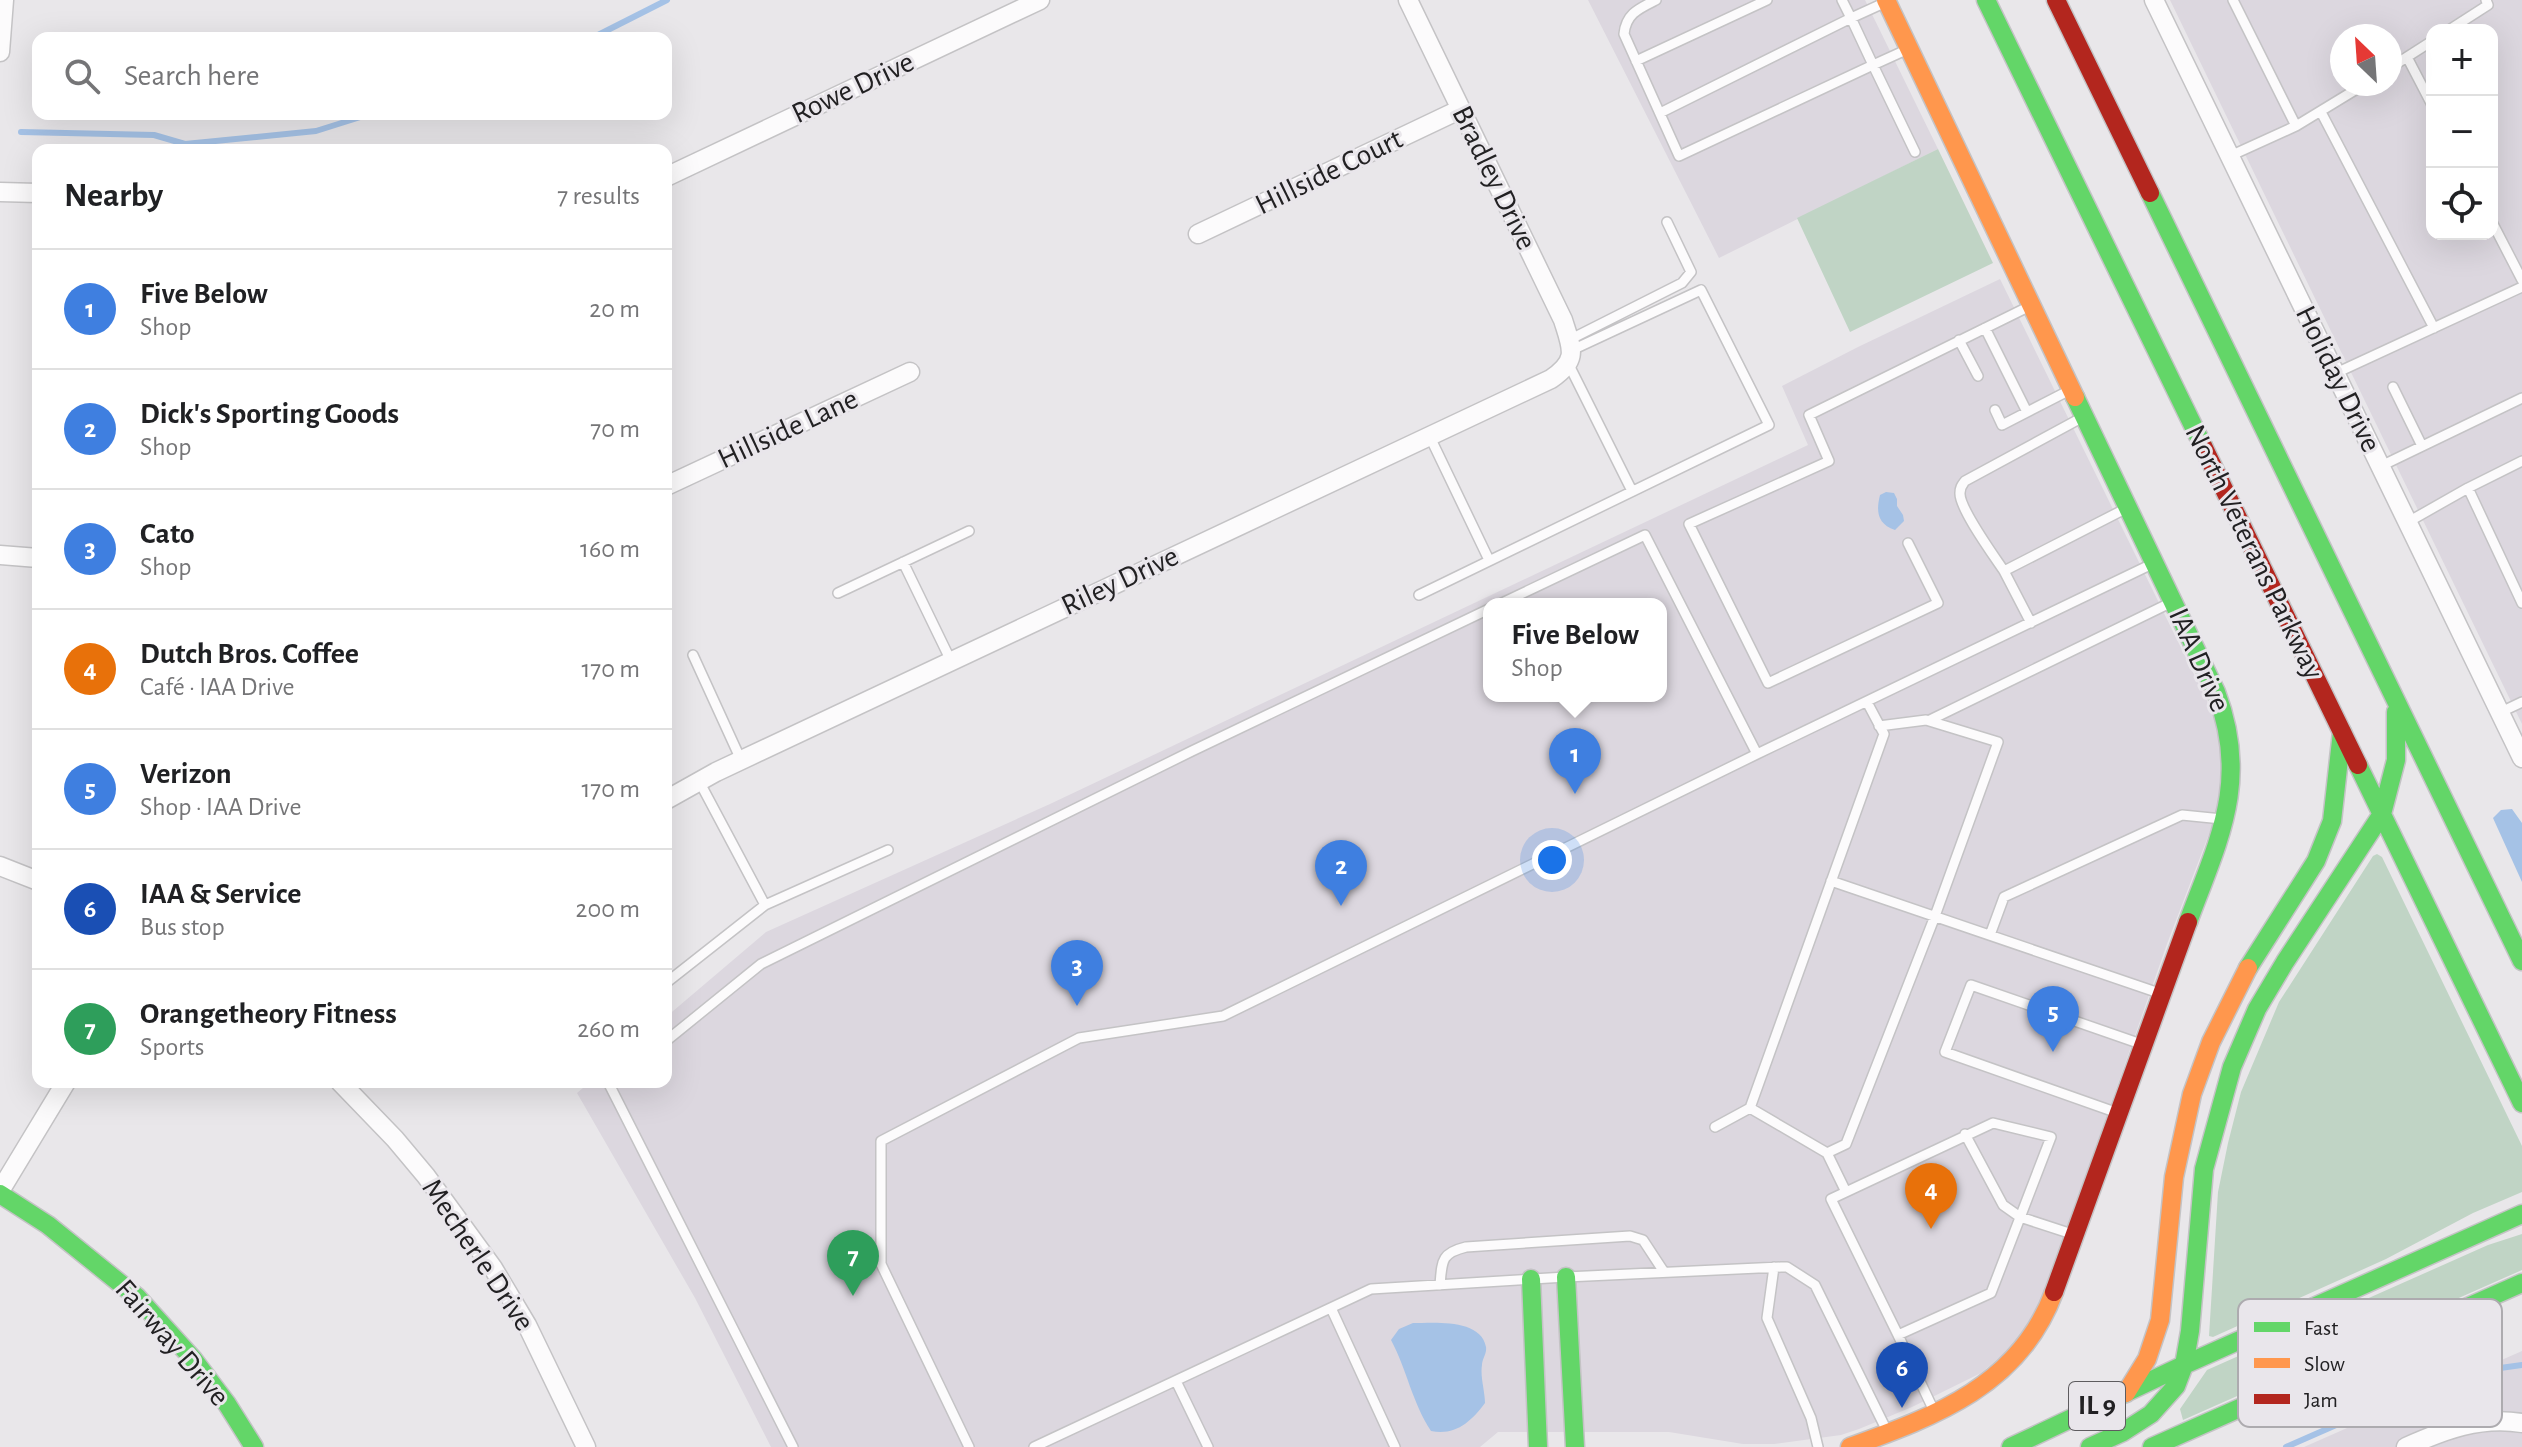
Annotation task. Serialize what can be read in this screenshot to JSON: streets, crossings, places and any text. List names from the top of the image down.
{
  "streets": {
    "main road": [
      "North Veterans Parkway",
      "IAA Drive",
      "Fairway Drive",
      "IL 9"
    ],
    "street": [
      "Rowe Drive",
      "Hillside Court",
      "Bradley Drive",
      "Holiday Drive",
      "Hillside Lane",
      "Riley Drive",
      "Mecherle Drive"
    ]
  },
  "crossings": [
    ["Hillside Court", "Bradley Drive"],
    ["Bradley Drive", "Riley Drive"]
  ],
  "legend": ["Fast", "Slow", "Jam"],
  "north": "top left",
  "page": {
    "map_buttons": ["+", "−"],
    "search": "Search here",
    "heading": ["Nearby", "7 results"],
    "list": [
      {
        "mark": "1",
        "name": "Five Below",
        "note": "Shop",
        "value": "20 m"
      },
      {
        "mark": "2",
        "name": "Dick's Sporting Goods",
        "note": "Shop",
        "value": "70 m"
      },
      {
        "mark": "3",
        "name": "Cato",
        "note": "Shop",
        "value": "160 m"
      },
      {
        "mark": "4",
        "name": "Dutch Bros. Coffee",
        "note": "Café · IAA Drive",
        "value": "170 m"
      },
      {
        "mark": "5",
        "name": "Verizon",
        "note": "Shop · IAA Drive",
        "value": "170 m"
      },
      {
        "mark": "6",
        "name": "IAA & Service",
        "note": "Bus stop",
        "value": "200 m"
      },
      {
        "mark": "7",
        "name": "Orangetheory Fitness",
        "note": "Sports",
        "value": "260 m"
      }
    ],
    "popup": ["Five Below", "Shop"],
    "pins": [
      "1",
      "2",
      "3",
      "5",
      "4",
      "7",
      "6"
    ]
  }
}
